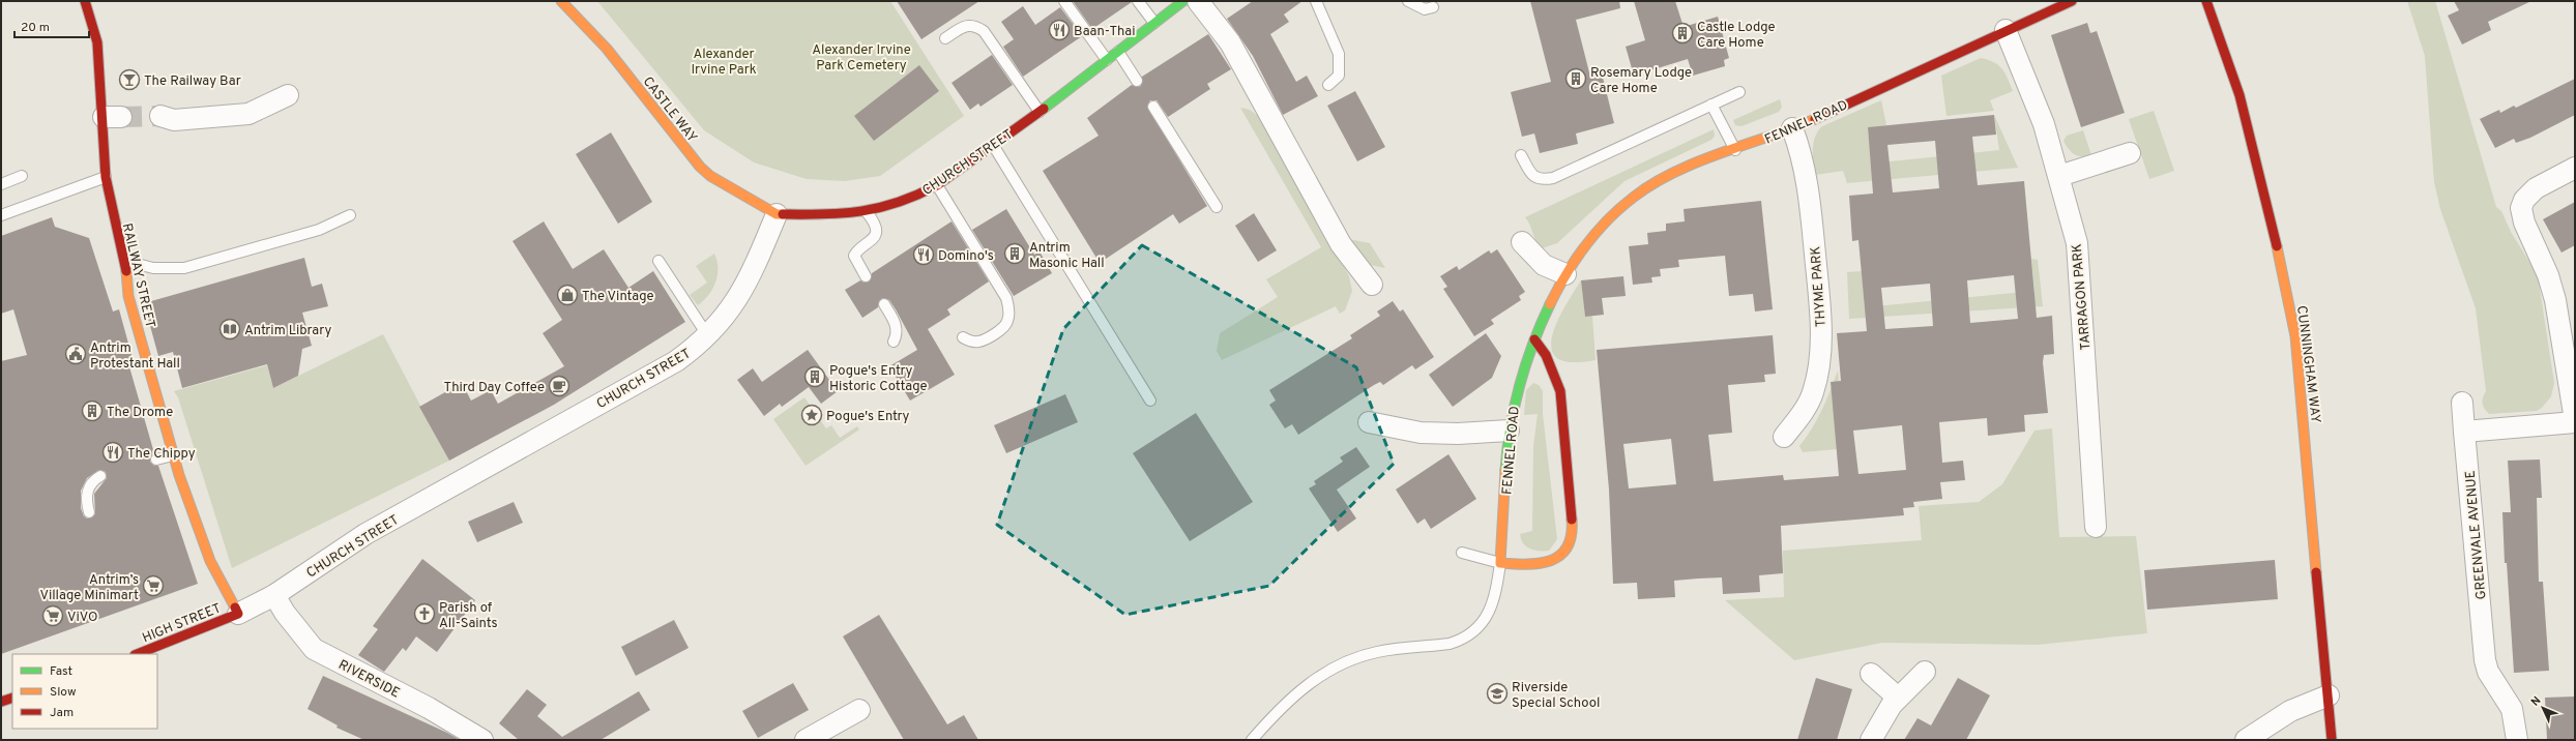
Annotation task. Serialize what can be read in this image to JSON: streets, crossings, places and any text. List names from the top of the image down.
{
  "streets": {
    "street": [
      "CASTLE WAY",
      "FENNEL ROAD",
      "CHURCH STREET",
      "RAILWAY STREET",
      "THYME PARK",
      "TARRAGON PARK",
      "CUNNINGHAM WAY",
      "GREENVALE AVENUE",
      "HIGH STREET",
      "RIVERSIDE"
    ]
  },
  "crossings": [
    ["CASTLE WAY", "CHURCH STREET"],
    ["FENNEL ROAD", "THYME PARK"],
    ["FENNEL ROAD", "TARRAGON PARK"],
    ["CHURCH STREET", "RAILWAY STREET"],
    ["CHURCH STREET", "HIGH STREET"],
    ["CHURCH STREET", "RIVERSIDE"],
    ["RAILWAY STREET", "HIGH STREET"]
  ],
  "parks": ["Alexander Irvine Park Cemetery", "Alexander Irvine Park"],
  "places": {
    "restaurant": ["Baan-Thai", "Domino's", "The Chippy"],
    "building": [
      "Castle Lodge Care Home",
      "Rosemary Lodge Care Home",
      "Antrim Masonic Hall",
      "Pogue's Entry Historic Cottage",
      "The Drome"
    ],
    "bar": ["The Railway Bar"],
    "shop": ["The Vintage"],
    "library": ["Antrim Library"],
    "public building": ["Antrim Protestant Hall"],
    "cafe": ["Third Day Coffee"],
    "place": ["Pogue's Entry"],
    "supermarket": ["Antrim’s Village Minimart", "ViVO"],
    "church": ["Parish of All-Saints"],
    "school or university": ["Riverside Special School"]
  },
  "legend": ["Fast", "Slow", "Jam"],
  "scale_bar": "20 m",
  "north": "top left"
}
